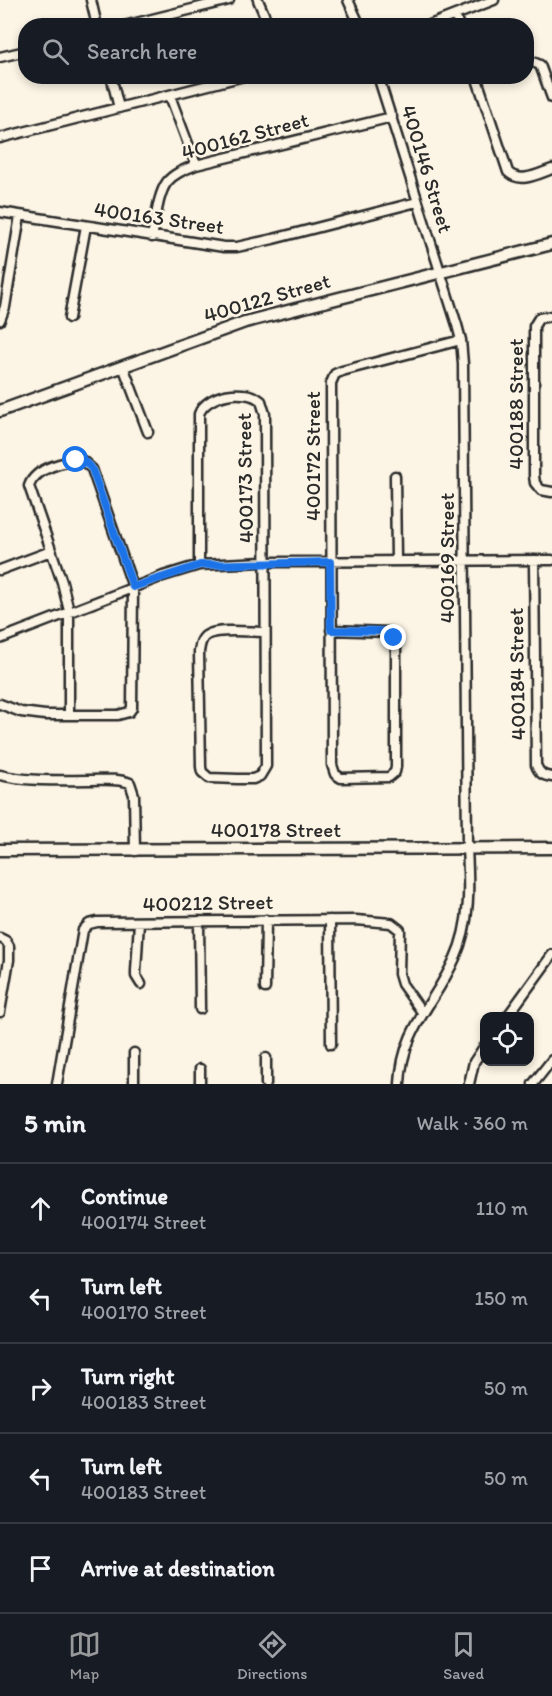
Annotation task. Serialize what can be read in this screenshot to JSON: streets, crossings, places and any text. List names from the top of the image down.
{
  "streets": {
    "street": [
      "400162 Street",
      "400146 Street",
      "400163 Street",
      "400122 Street",
      "400188 Street",
      "400172 Street",
      "400173 Street",
      "400169 Street",
      "400184 Street",
      "400178 Street",
      "400212 Street"
    ]
  },
  "crossings": [
    ["400162 Street", "400146 Street"],
    ["400162 Street", "400163 Street"],
    ["400146 Street", "400163 Street"],
    ["400146 Street", "400122 Street"],
    ["400146 Street", "400169 Street"],
    ["400122 Street", "400169 Street"],
    ["400172 Street", "400169 Street"],
    ["400169 Street", "400178 Street"],
    ["400169 Street", "400212 Street"]
  ],
  "page": {
    "search": "Search here",
    "heading": ["5 min", "Walk · 360 m"],
    "list": [
      ["Continue", "400174 Street", "110 m"],
      ["Turn left", "400170 Street", "150 m"],
      ["Turn right", "400183 Street", "50 m"],
      ["Turn left", "400183 Street", "50 m"],
      "Arrive at destination"
    ],
    "nav": ["Map", "Directions", "Saved"]
  }
}
